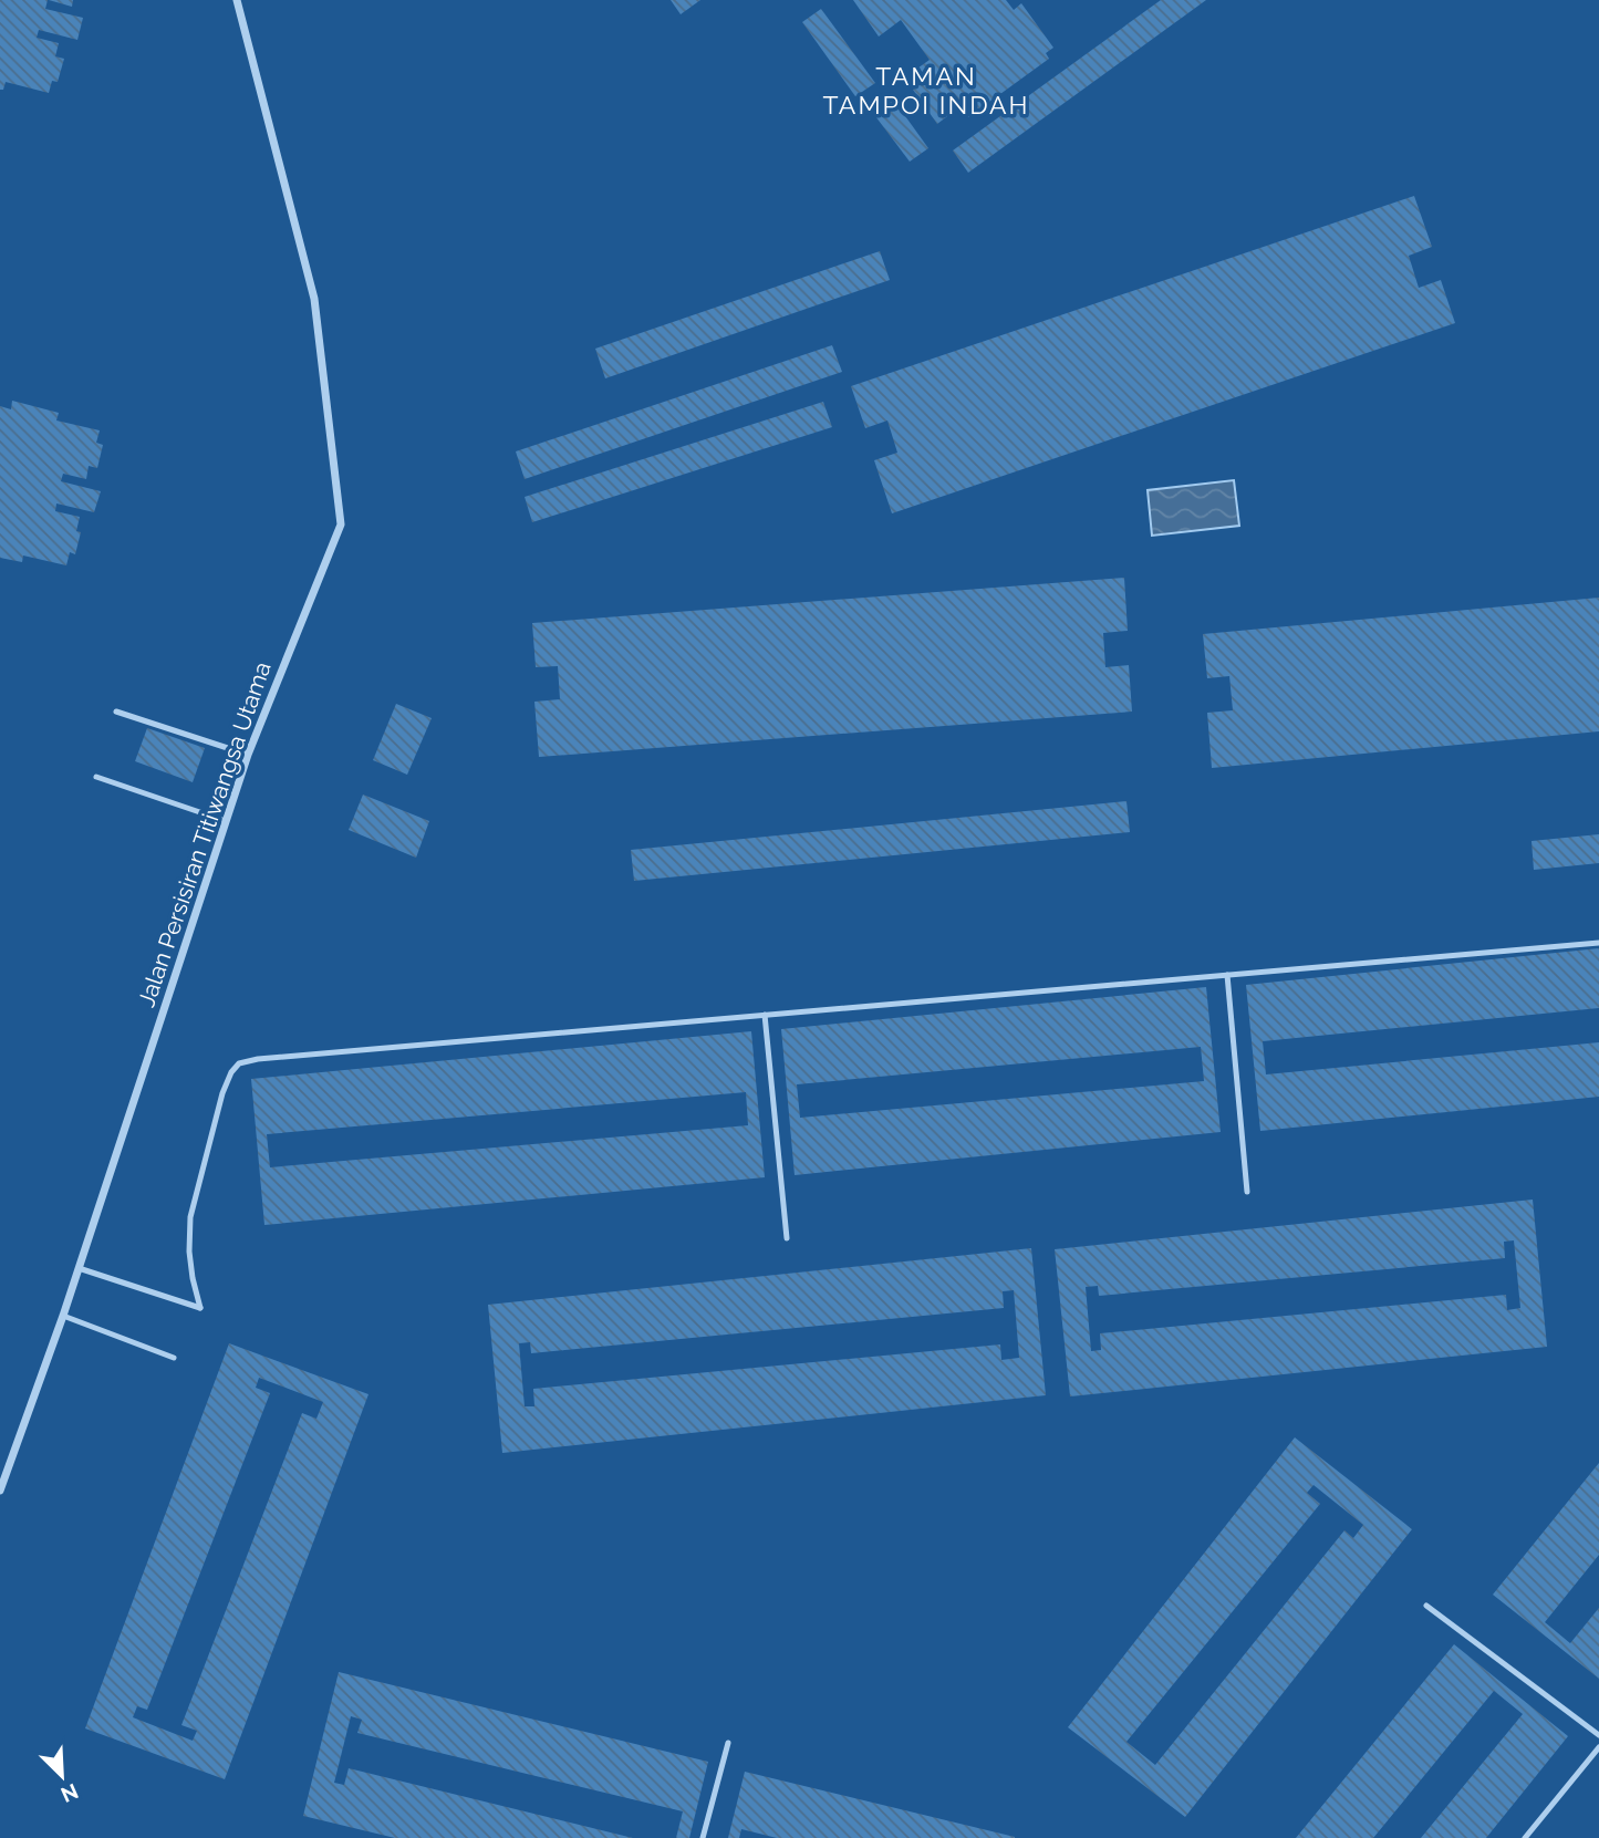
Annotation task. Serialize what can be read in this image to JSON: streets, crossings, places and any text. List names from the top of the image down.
{
  "streets": {
    "street": ["Jalan Persisiran Titiwangsa Utama"]
  },
  "districts": ["TAMAN TAMPOI INDAH"],
  "north": "bottom right"
}
